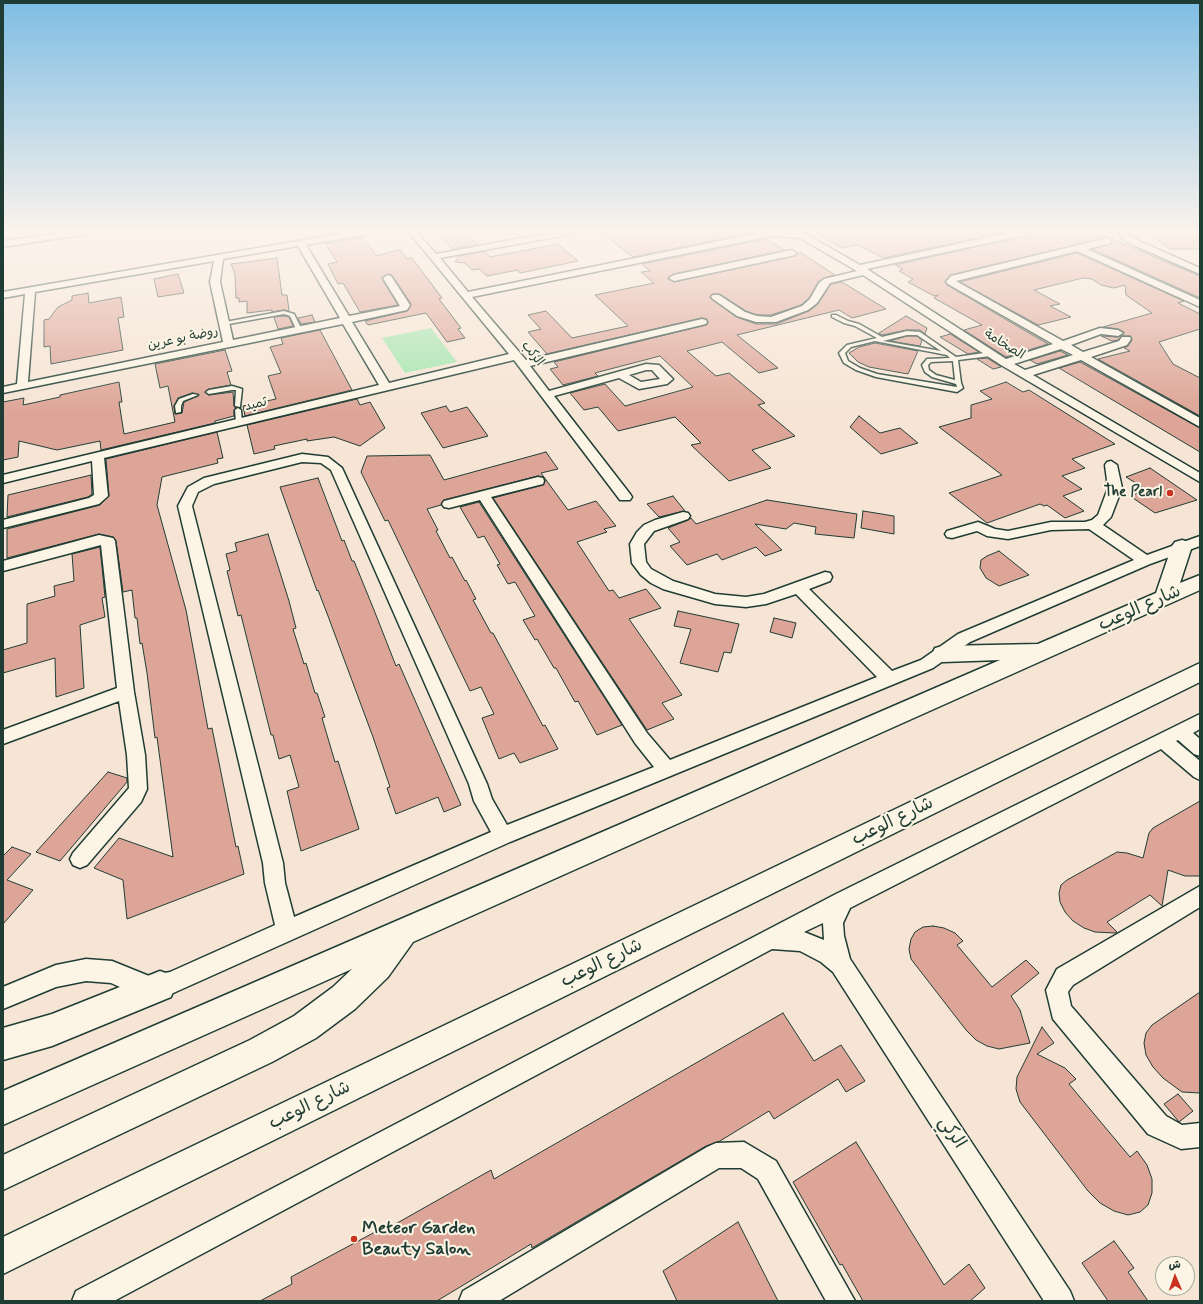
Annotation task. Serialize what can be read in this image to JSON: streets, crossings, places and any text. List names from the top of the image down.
{
  "streets": {
    "main road": ["شارع الوعب"],
    "street": [
      "روضة بو عرين",
      "الصخامة",
      "الركب",
      "ثميد",
      "الركي"
    ]
  },
  "crossings": [
    ["الصخامة", "الركب"],
    ["الركب", "ثميد"]
  ],
  "places": ["The Pearl", "Meteor Garden Beauty Salon"],
  "north": "top"
}
